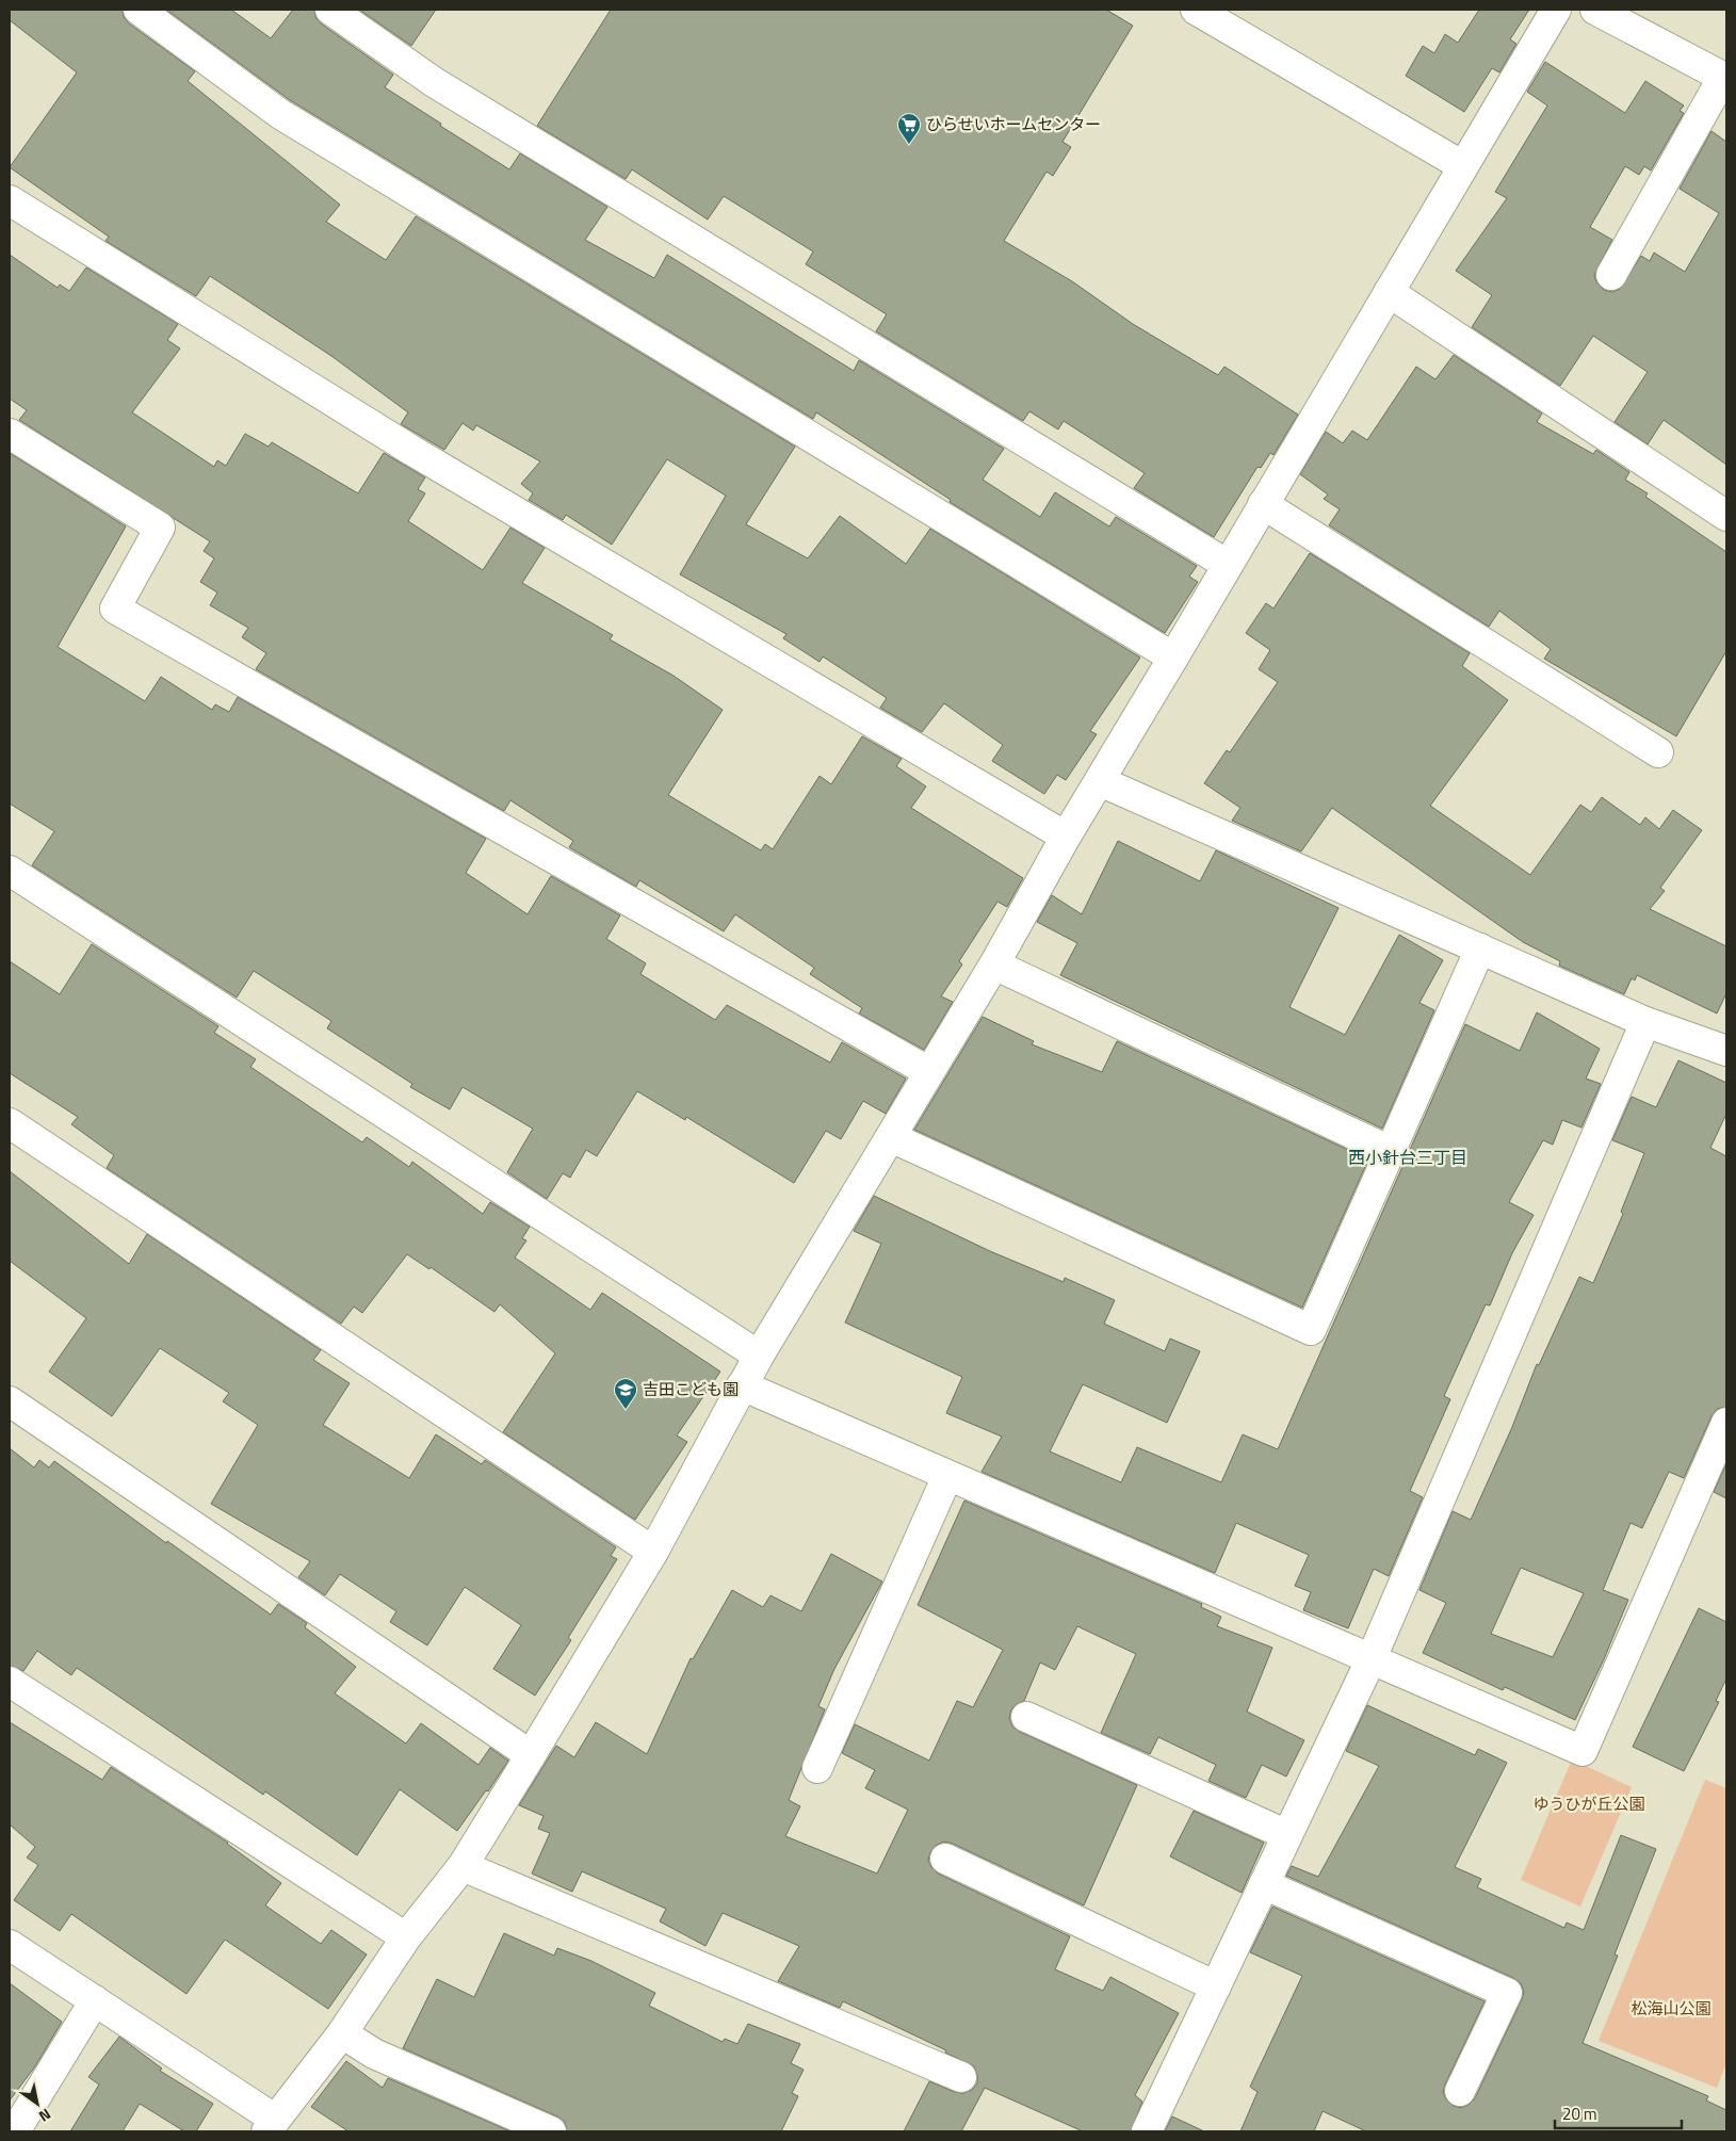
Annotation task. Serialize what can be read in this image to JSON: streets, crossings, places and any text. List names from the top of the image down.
{
  "districts": ["西小針台三丁目"],
  "parks": ["ゆうひが丘公園", "松海山公園"],
  "places": {
    "supermarket": ["ひらせいホームセンター"],
    "school or university": ["吉田こども園"]
  },
  "scale_bar": "20 m",
  "north": "bottom right"
}
